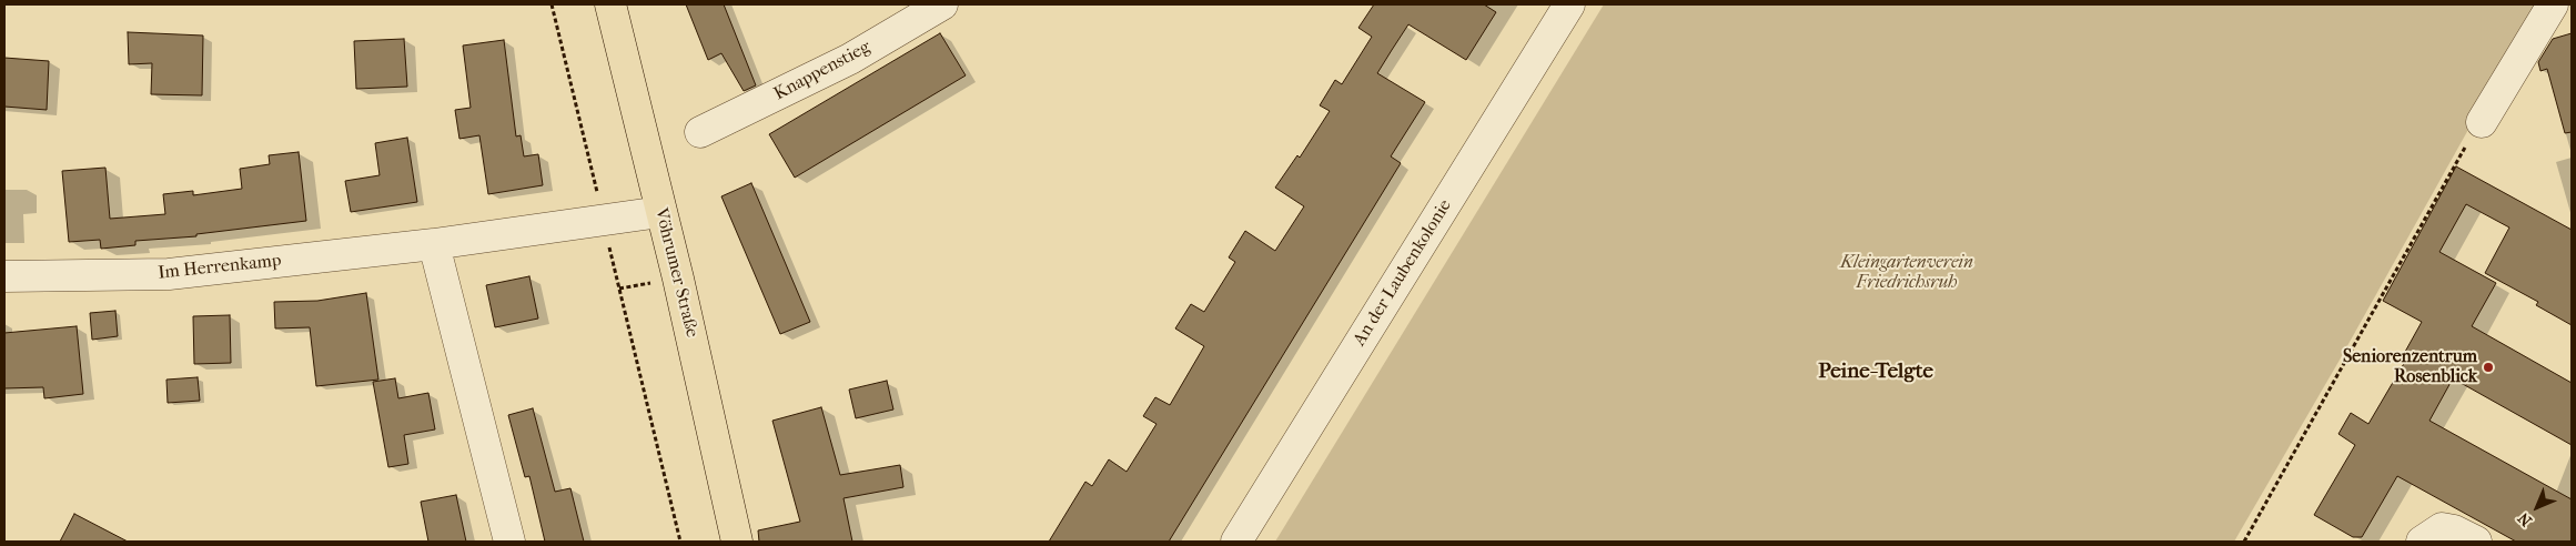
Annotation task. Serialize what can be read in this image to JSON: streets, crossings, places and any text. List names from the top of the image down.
{
  "streets": {
    "main road": ["Vöhrumer Straße"],
    "street": ["Knappenstieg", "Im Herrenkamp", "An der Laubenkolonie"]
  },
  "crossings": [
    ["Im Herrenkamp", "Vöhrumer Straße"]
  ],
  "districts": ["Peine-Telgte"],
  "parks": ["Kleingartenverein Friedrichsruh"],
  "places": ["Seniorenzentrum Rosenblick"],
  "north": "bottom left"
}
